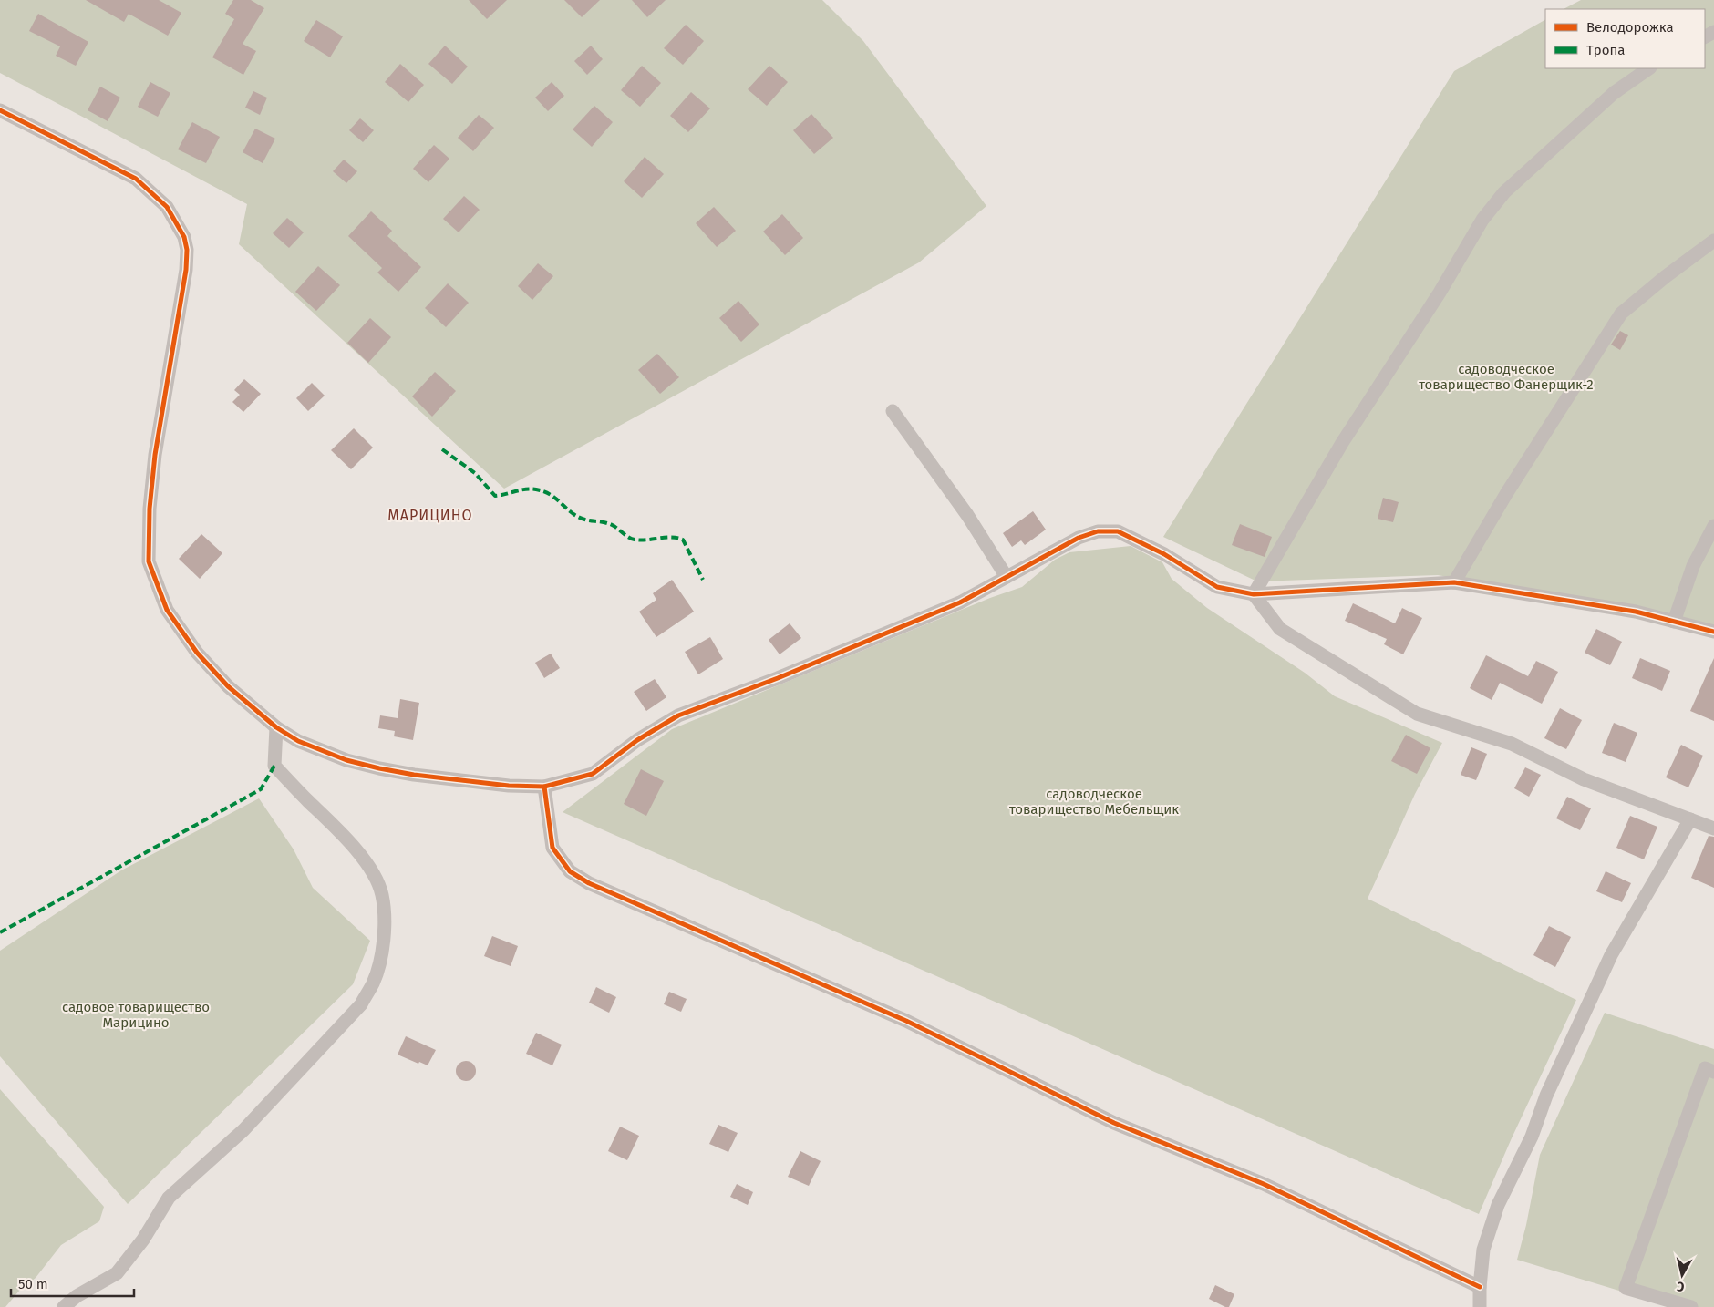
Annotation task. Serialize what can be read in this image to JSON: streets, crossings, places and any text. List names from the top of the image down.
{
  "districts": ["МАРИЦИНО"],
  "parks": ["садоводческое товарищество Фанерщик-2", "садоводческое товарищество Мебельщик", "садовое товарищество Марицино"],
  "legend": ["Велодорожка", "Тропа"],
  "scale_bar": "50 m",
  "north": "bottom"
}
